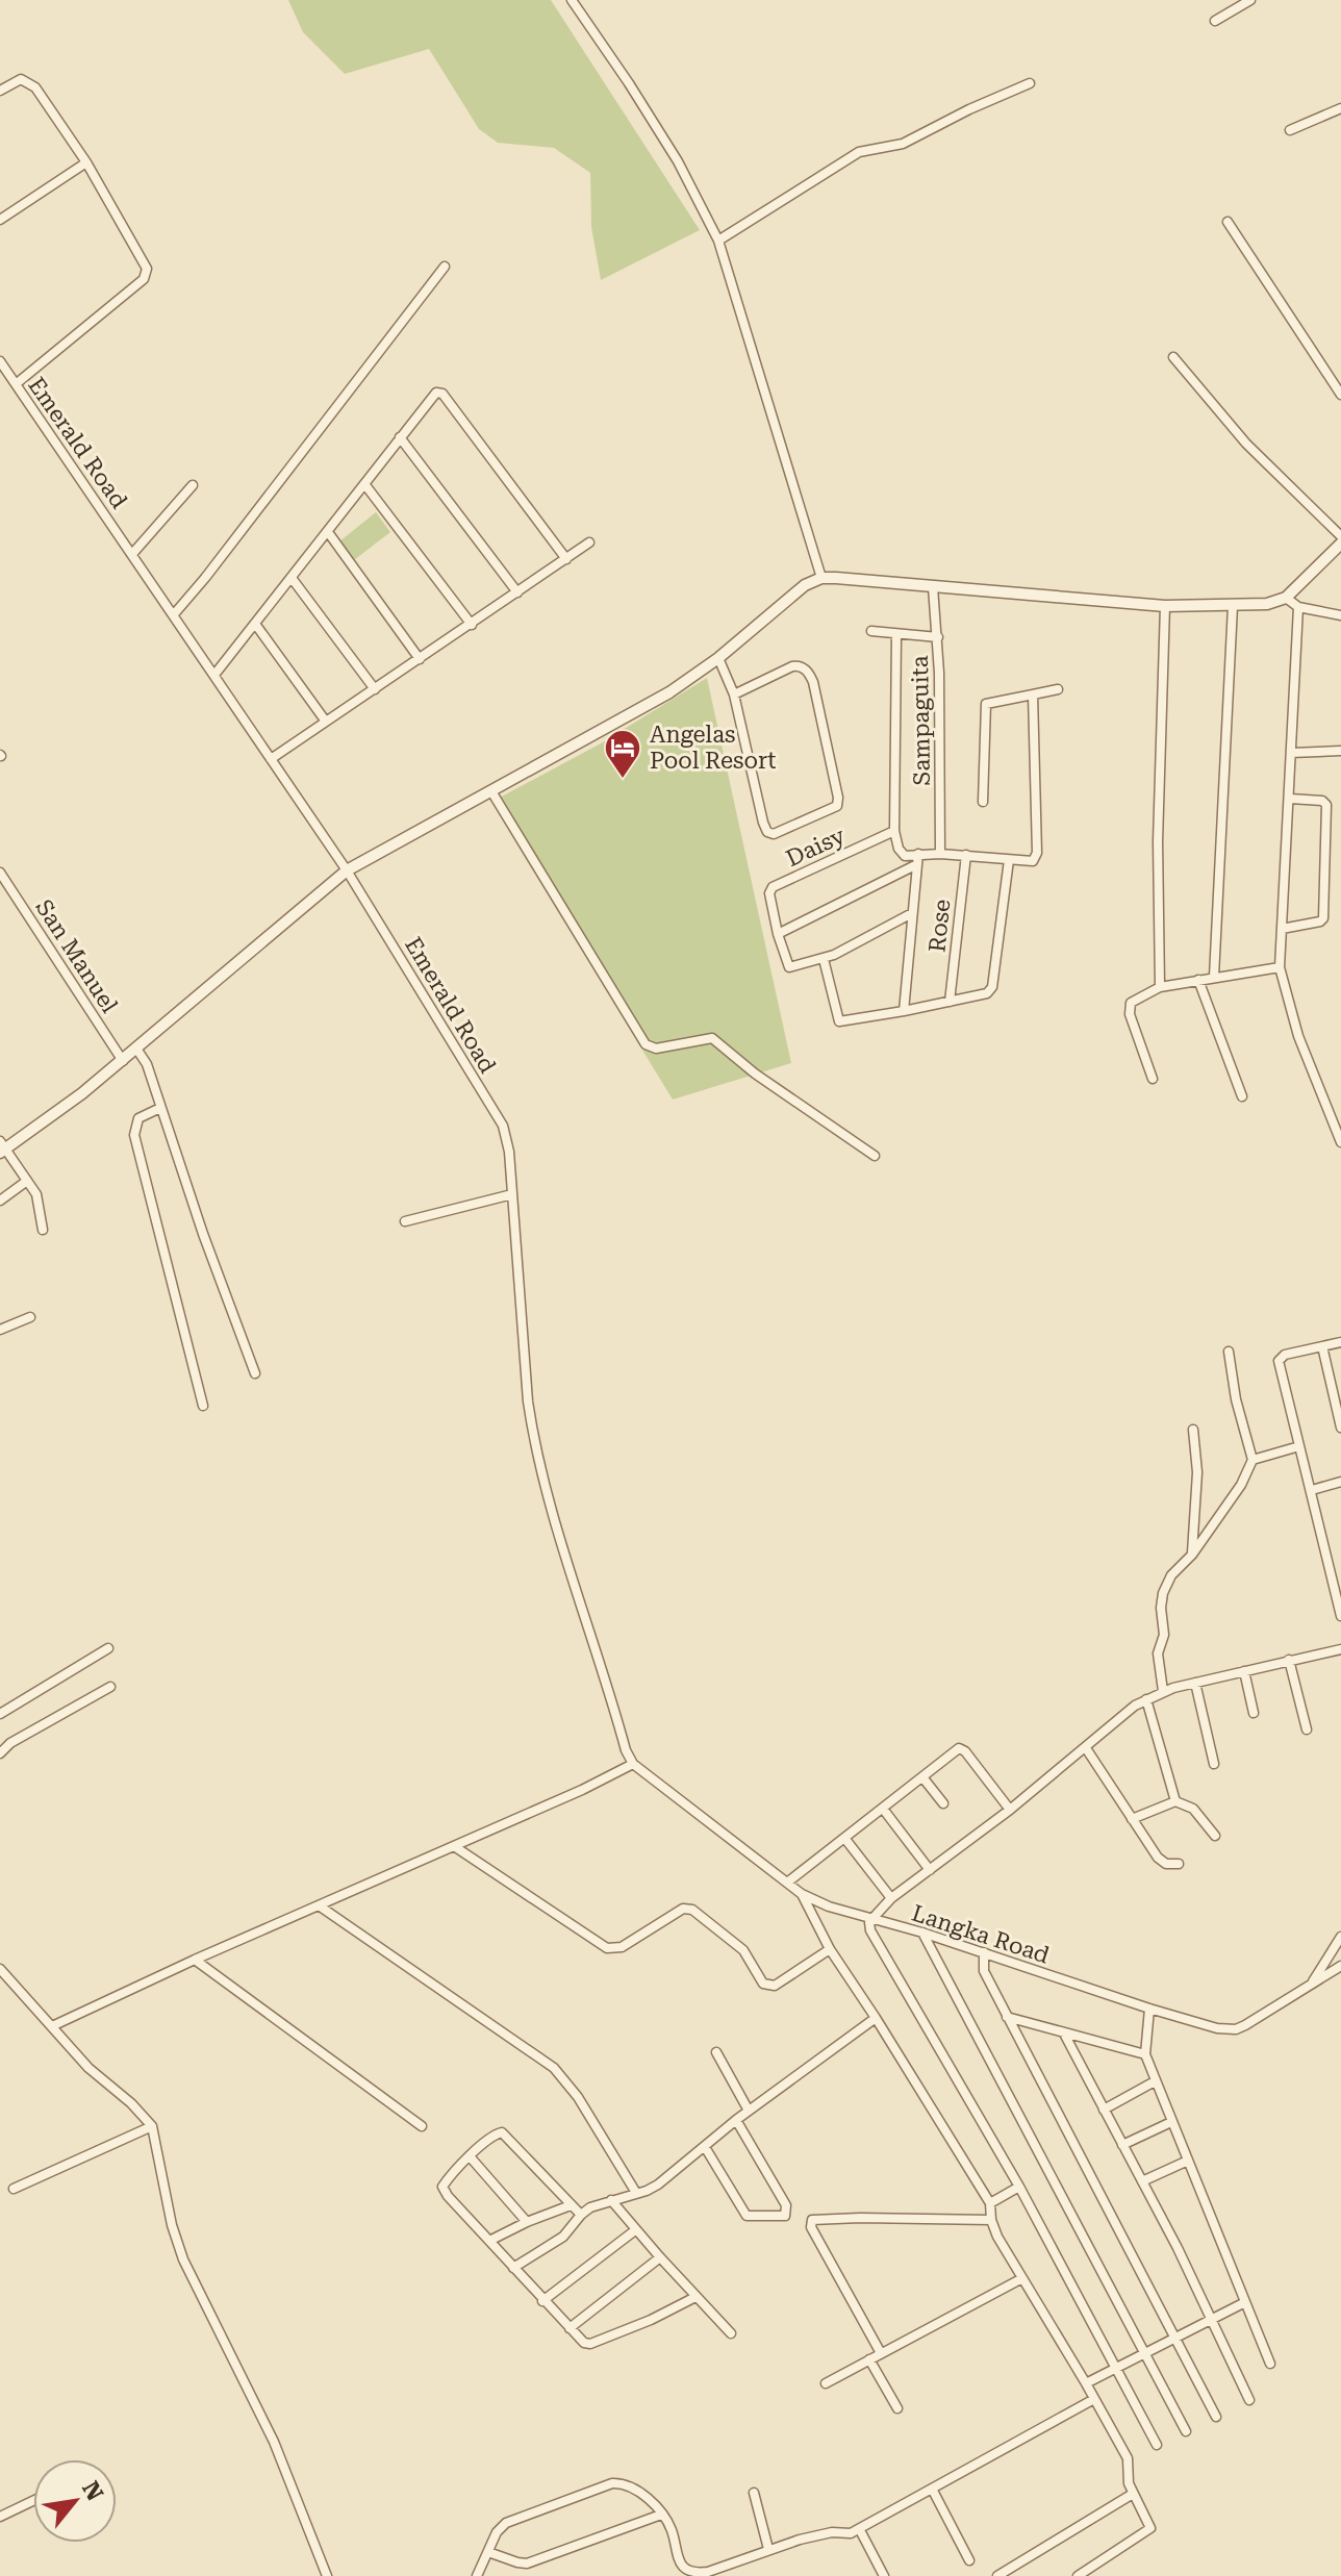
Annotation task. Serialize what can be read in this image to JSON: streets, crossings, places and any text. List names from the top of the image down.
{
  "streets": {
    "street": [
      "Emerald Road",
      "Sampaguita",
      "Daisy",
      "Rose",
      "San Manuel",
      "Langka Road"
    ]
  },
  "crossings": [
    ["Emerald Road", "Langka Road"]
  ],
  "places": {
    "hotel": ["Angelas Pool Resort"]
  },
  "north": "top right"
}
